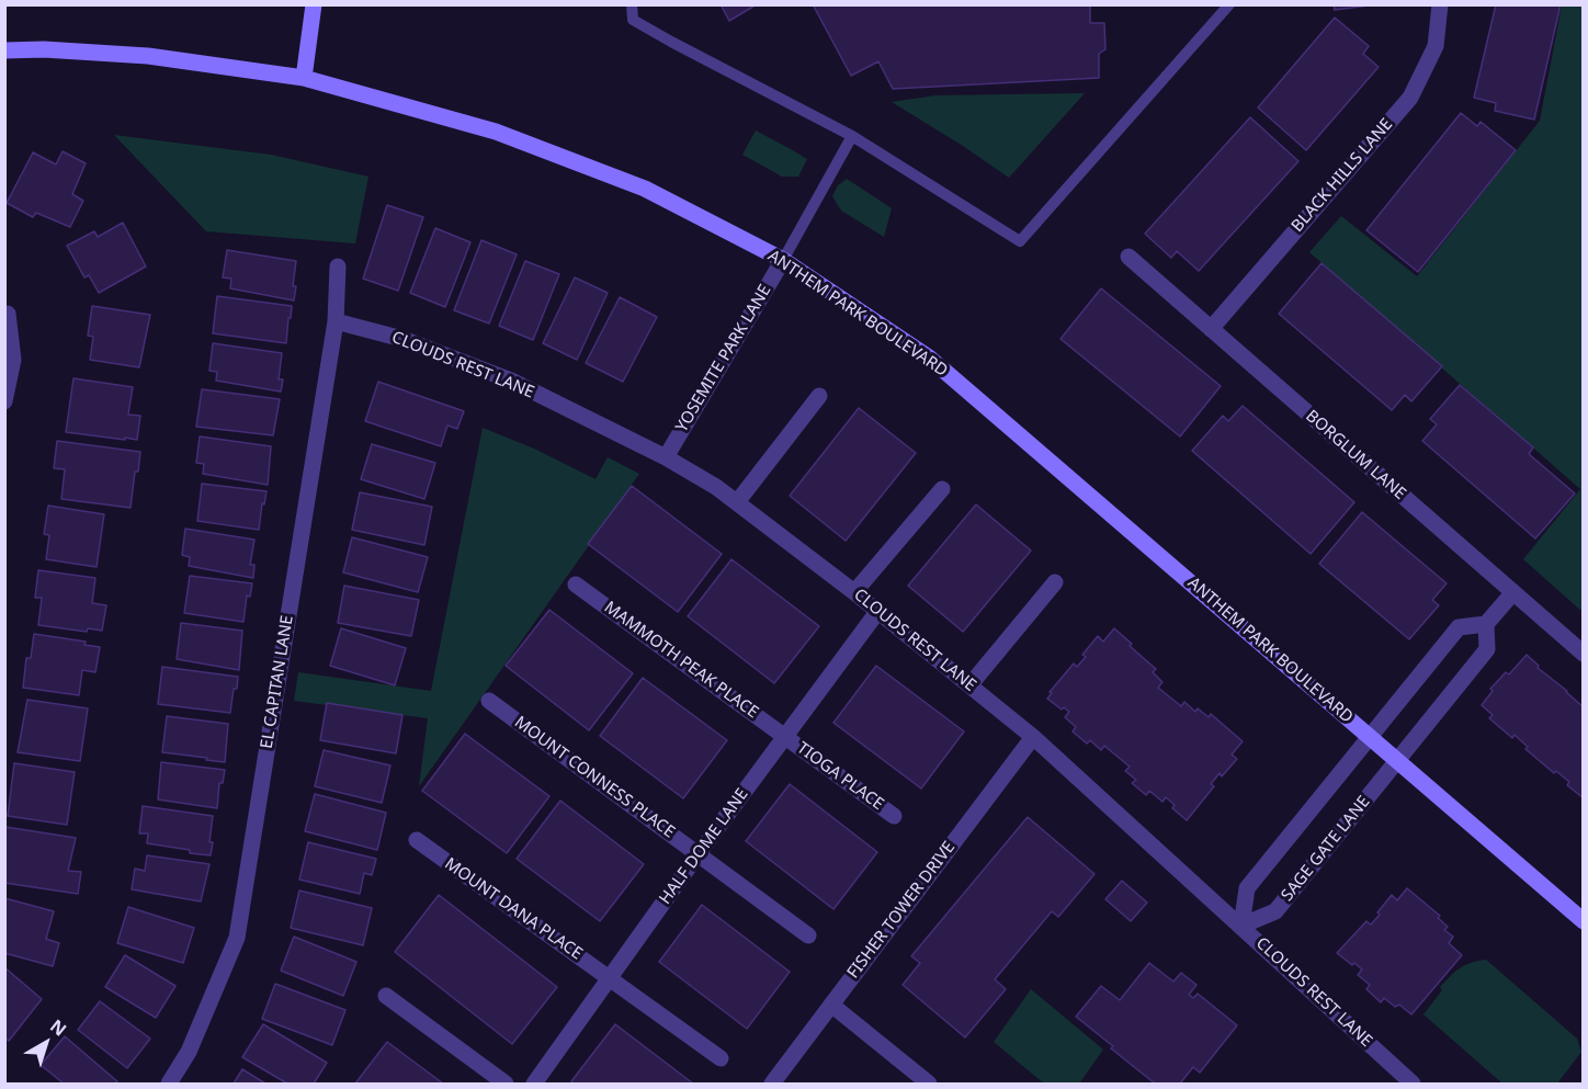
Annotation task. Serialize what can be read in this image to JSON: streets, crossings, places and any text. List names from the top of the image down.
{
  "streets": {
    "main road": ["ANTHEM PARK BOULEVARD"],
    "street": [
      "BLACK HILLS LANE",
      "YOSEMITE PARK LANE",
      "CLOUDS REST LANE",
      "BORGLUM LANE",
      "MAMMOTH PEAK PLACE",
      "EL CAPITAN LANE",
      "TIOGA PLACE",
      "MOUNT CONNESS PLACE",
      "HALF DOME LANE",
      "SAGE GATE LANE",
      "MOUNT DANA PLACE",
      "FISHER TOWER DRIVE"
    ]
  },
  "crossings": [
    ["BLACK HILLS LANE", "BORGLUM LANE"],
    ["ANTHEM PARK BOULEVARD", "YOSEMITE PARK LANE"],
    ["ANTHEM PARK BOULEVARD", "SAGE GATE LANE"],
    ["YOSEMITE PARK LANE", "CLOUDS REST LANE"],
    ["CLOUDS REST LANE", "EL CAPITAN LANE"],
    ["CLOUDS REST LANE", "HALF DOME LANE"],
    ["CLOUDS REST LANE", "SAGE GATE LANE"],
    ["CLOUDS REST LANE", "FISHER TOWER DRIVE"],
    ["MAMMOTH PEAK PLACE", "TIOGA PLACE"],
    ["MAMMOTH PEAK PLACE", "HALF DOME LANE"],
    ["TIOGA PLACE", "HALF DOME LANE"],
    ["MOUNT CONNESS PLACE", "HALF DOME LANE"],
    ["HALF DOME LANE", "MOUNT DANA PLACE"]
  ],
  "north": "top right"
}
